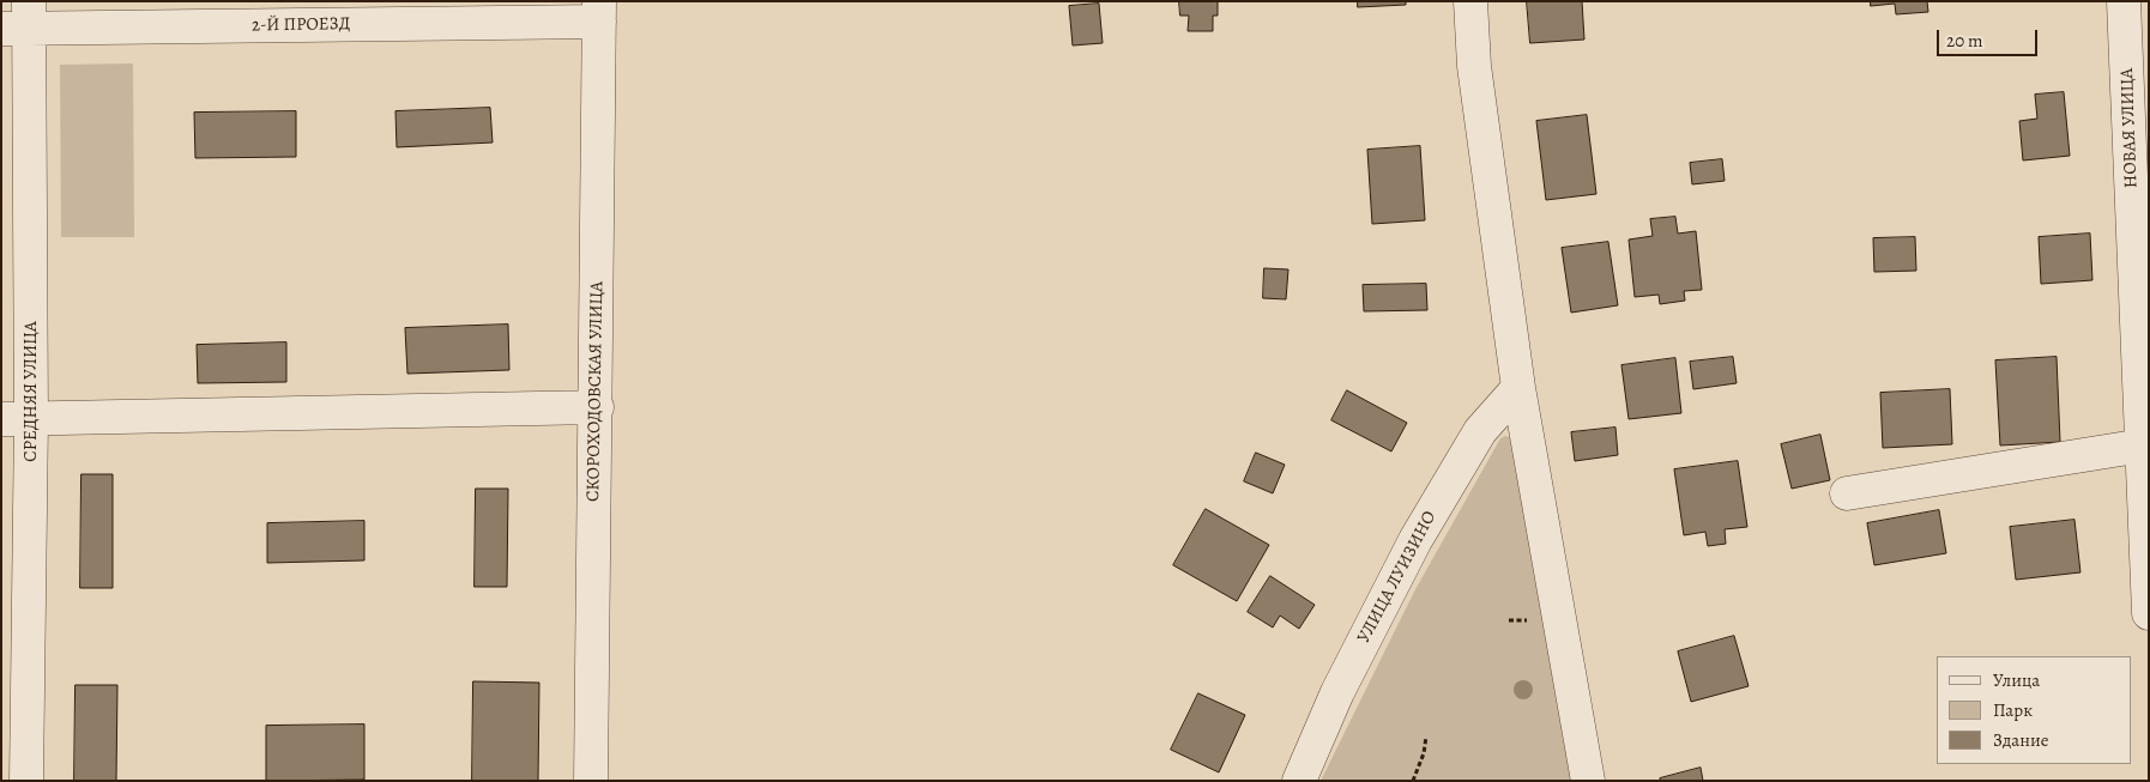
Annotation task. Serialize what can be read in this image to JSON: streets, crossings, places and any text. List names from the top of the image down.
{
  "streets": {
    "street": [
      "2-Й ПРОЕЗД",
      "НОВАЯ УЛИЦА",
      "СРЕДНЯЯ УЛИЦА",
      "СКОРОХОДОВСКАЯ УЛИЦА",
      "УЛИЦА ЛУИЗИНО"
    ]
  },
  "crossings": [
    ["2-Й ПРОЕЗД", "СРЕДНЯЯ УЛИЦА"],
    ["2-Й ПРОЕЗД", "СКОРОХОДОВСКАЯ УЛИЦА"]
  ],
  "legend": ["Улица", "Парк", "Здание"],
  "scale_bar": "20 m"
}
